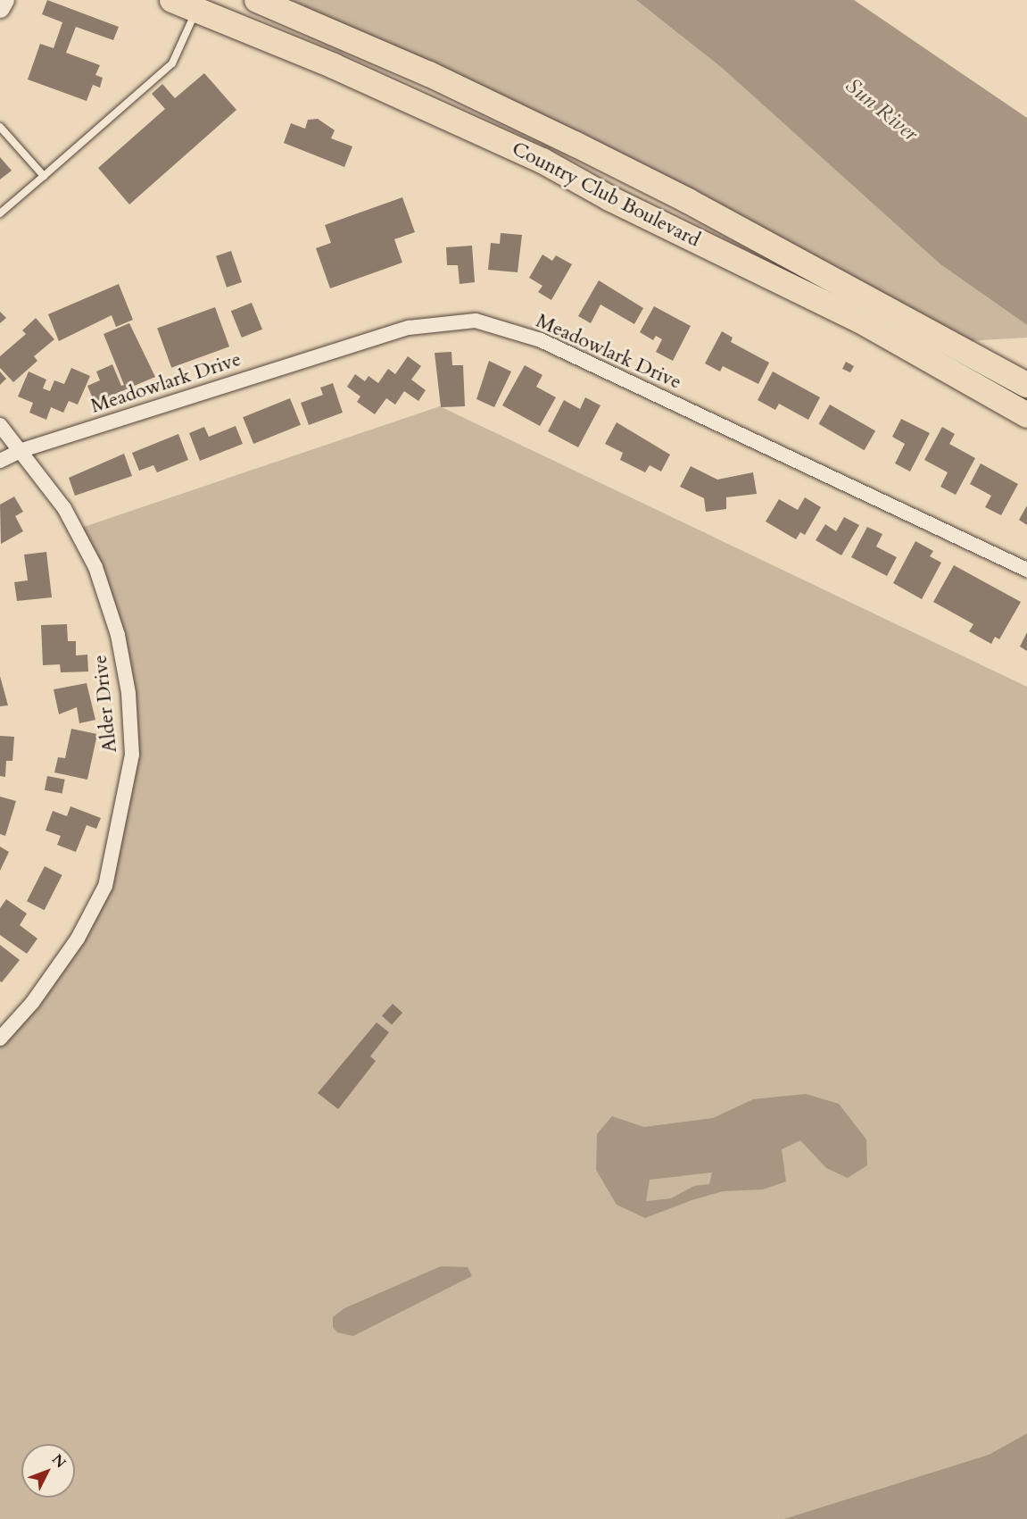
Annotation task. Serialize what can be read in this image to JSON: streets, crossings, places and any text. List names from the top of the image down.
{
  "streets": {
    "highway": ["Country Club Boulevard"],
    "street": ["Meadowlark Drive", "Alder Drive"]
  },
  "crossings": [
    ["Meadowlark Drive", "Alder Drive"]
  ],
  "water": ["Sun River"],
  "north": "top right"
}
